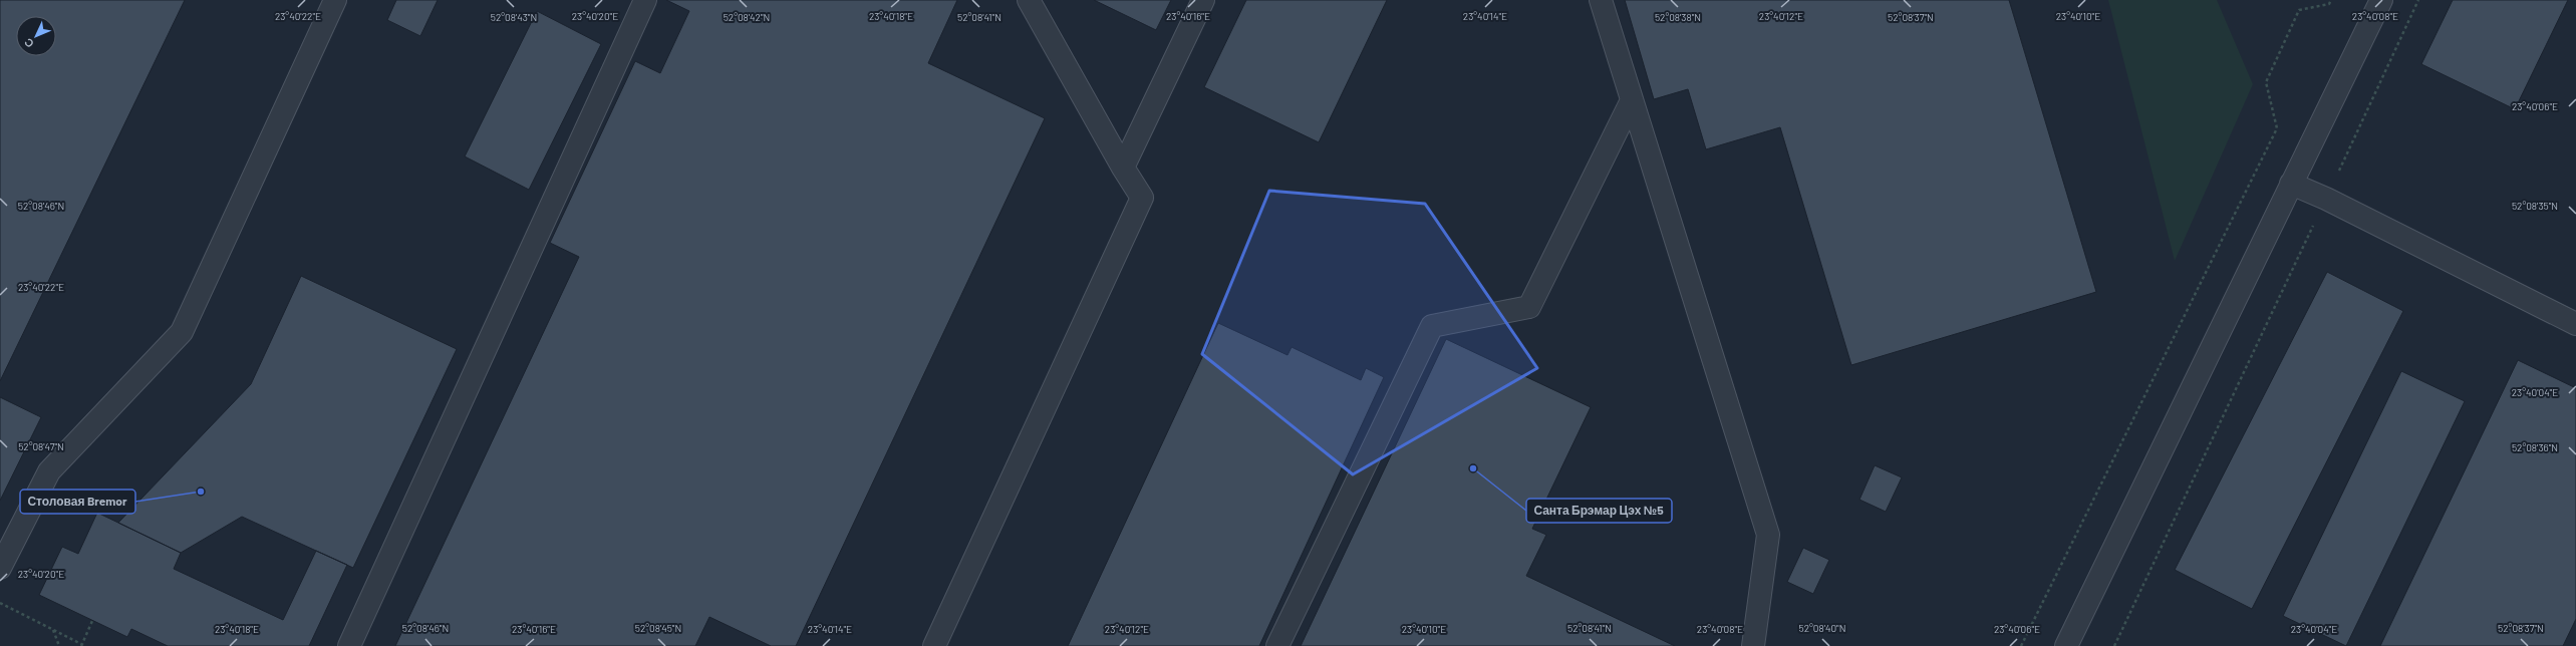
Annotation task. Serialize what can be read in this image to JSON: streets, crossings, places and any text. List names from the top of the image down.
{
  "places": ["Санта Брэмар Цэх №5", "Столовая Bremor"],
  "north": "bottom left",
  "coordinates": [
    "23°40'22\"E",
    "23°40'20\"E",
    "23°40'18\"E",
    "23°40'16\"E",
    "23°40'14\"E",
    "23°40'12\"E",
    "23°40'10\"E",
    "23°40'08\"E",
    "52°08'43\"N",
    "52°08'42\"N",
    "52°08'41\"N",
    "52°08'38\"N",
    "52°08'37\"N",
    "23°40'06\"E",
    "52°08'46\"N",
    "52°08'35\"N",
    "23°40'04\"E",
    "52°08'47\"N",
    "52°08'36\"N",
    "52°08'45\"N",
    "52°08'40\"N"
  ]
}
